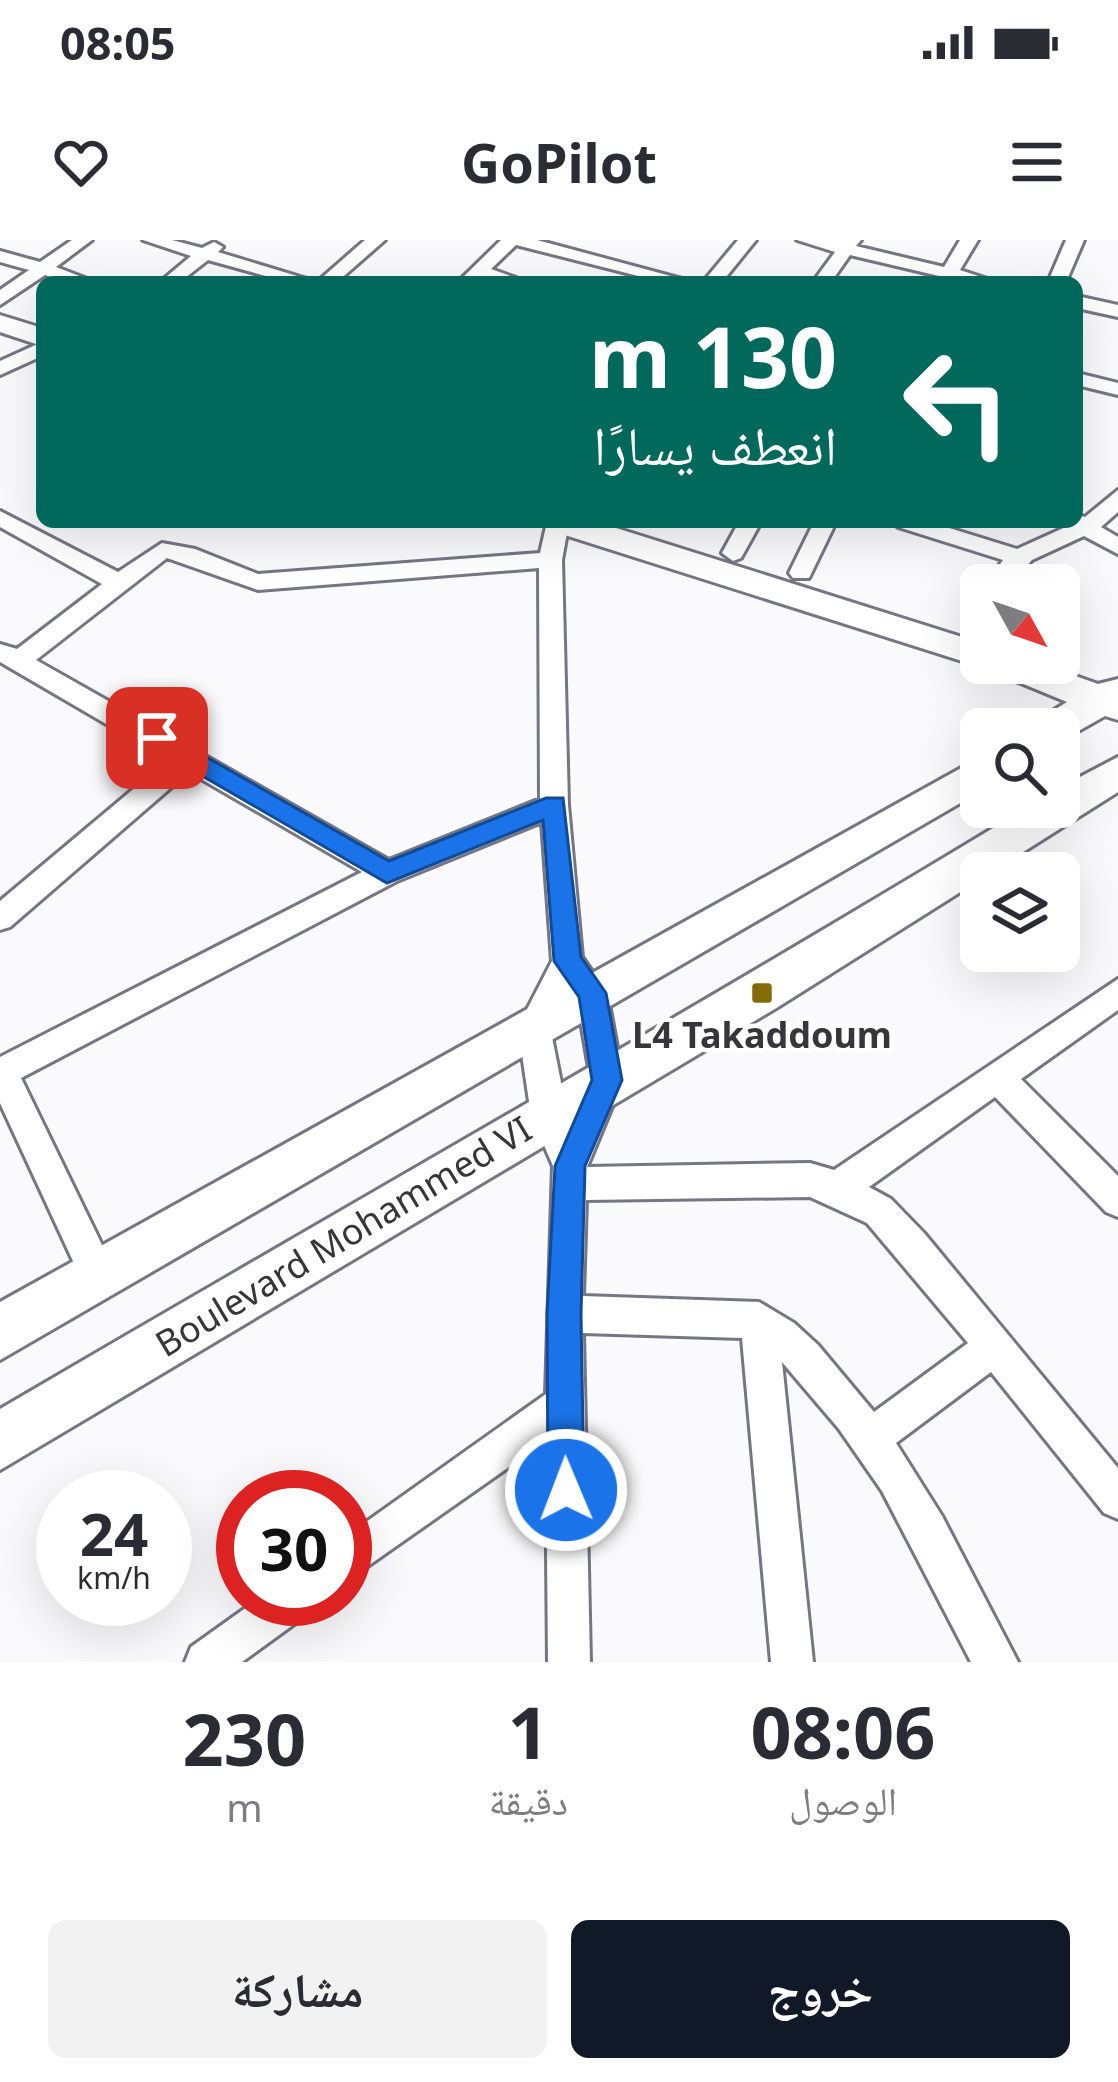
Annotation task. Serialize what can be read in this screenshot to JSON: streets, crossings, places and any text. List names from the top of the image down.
{
  "streets": {
    "main road": ["Boulevard Mohammed VI"]
  },
  "places": {
    "transit": ["L4 Takaddoum"]
  },
  "north": "bottom right",
  "page": {
    "status": "08:05",
    "header": "GoPilot",
    "turn": ["130 m", "انعطف يسارًا"],
    "speed": "24 km/h",
    "limit": "30",
    "eta": [
      "08:06",
      "الوصول",
      "1",
      "دقيقة",
      "230",
      "m"
    ],
    "buttons": ["خروج", "مشاركة"]
  }
}
